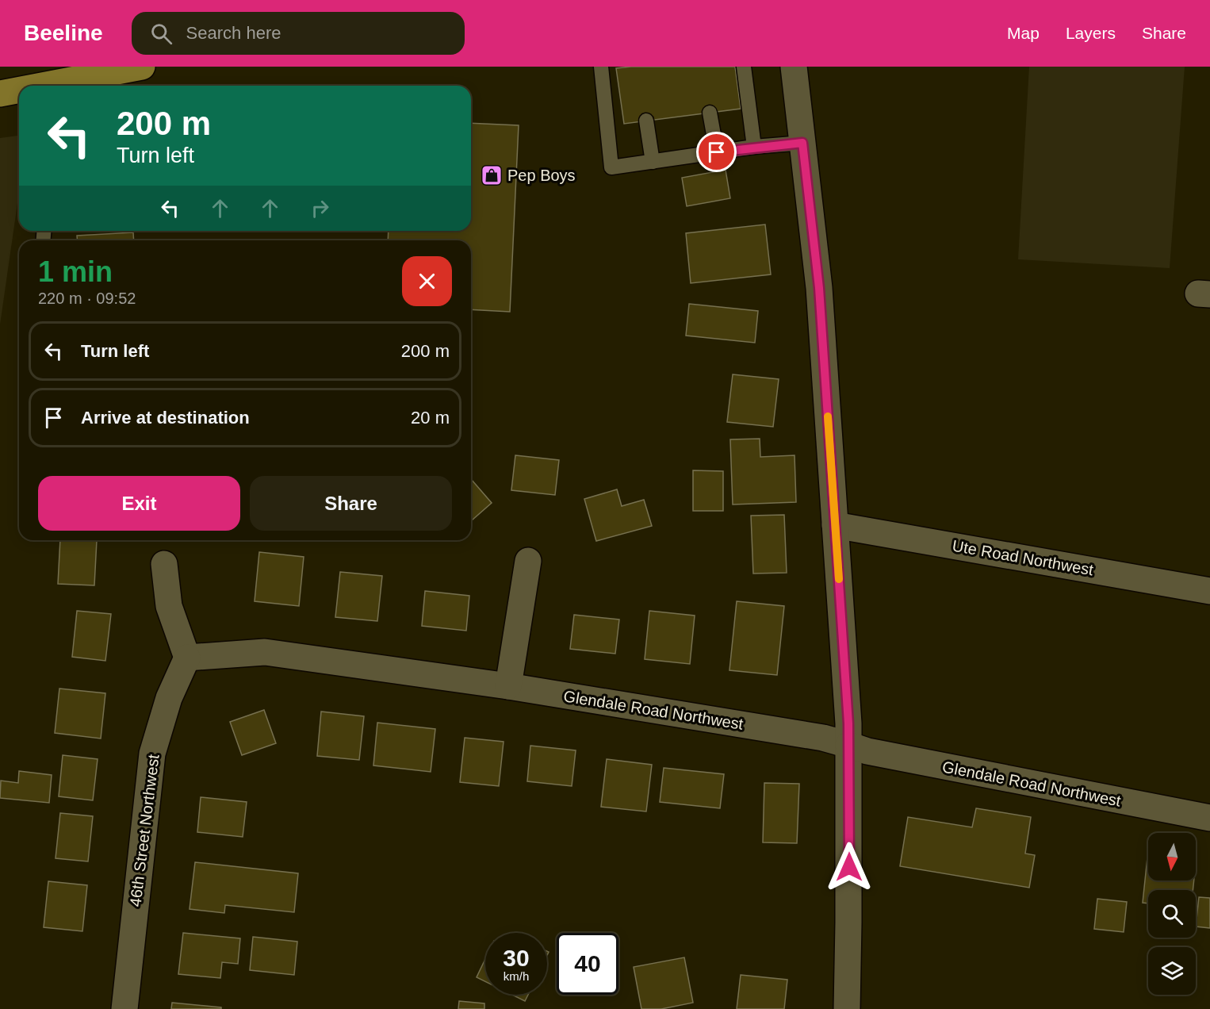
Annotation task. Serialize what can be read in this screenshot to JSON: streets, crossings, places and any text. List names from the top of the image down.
{
  "streets": {
    "street": ["Ute Road Northwest", "Glendale Road Northwest", "46th Street Northwest"]
  },
  "crossings": [
    ["Glendale Road Northwest", "46th Street Northwest"]
  ],
  "places": {
    "shop": ["Pep Boys"]
  },
  "north": "bottom",
  "page": {
    "header": "Beeline",
    "search": "Search here",
    "nav": ["Map", "Layers", "Share"],
    "turn": ["200 m", "Turn left"],
    "heading": ["1 min", "220 m · 09:52"],
    "list": [
      {
        "name": "Turn left",
        "value": "200 m"
      },
      {
        "name": "Arrive at destination",
        "value": "20 m"
      }
    ],
    "buttons": ["Exit", "Share"],
    "speed": "30 km/h",
    "limit": "40"
  }
}
